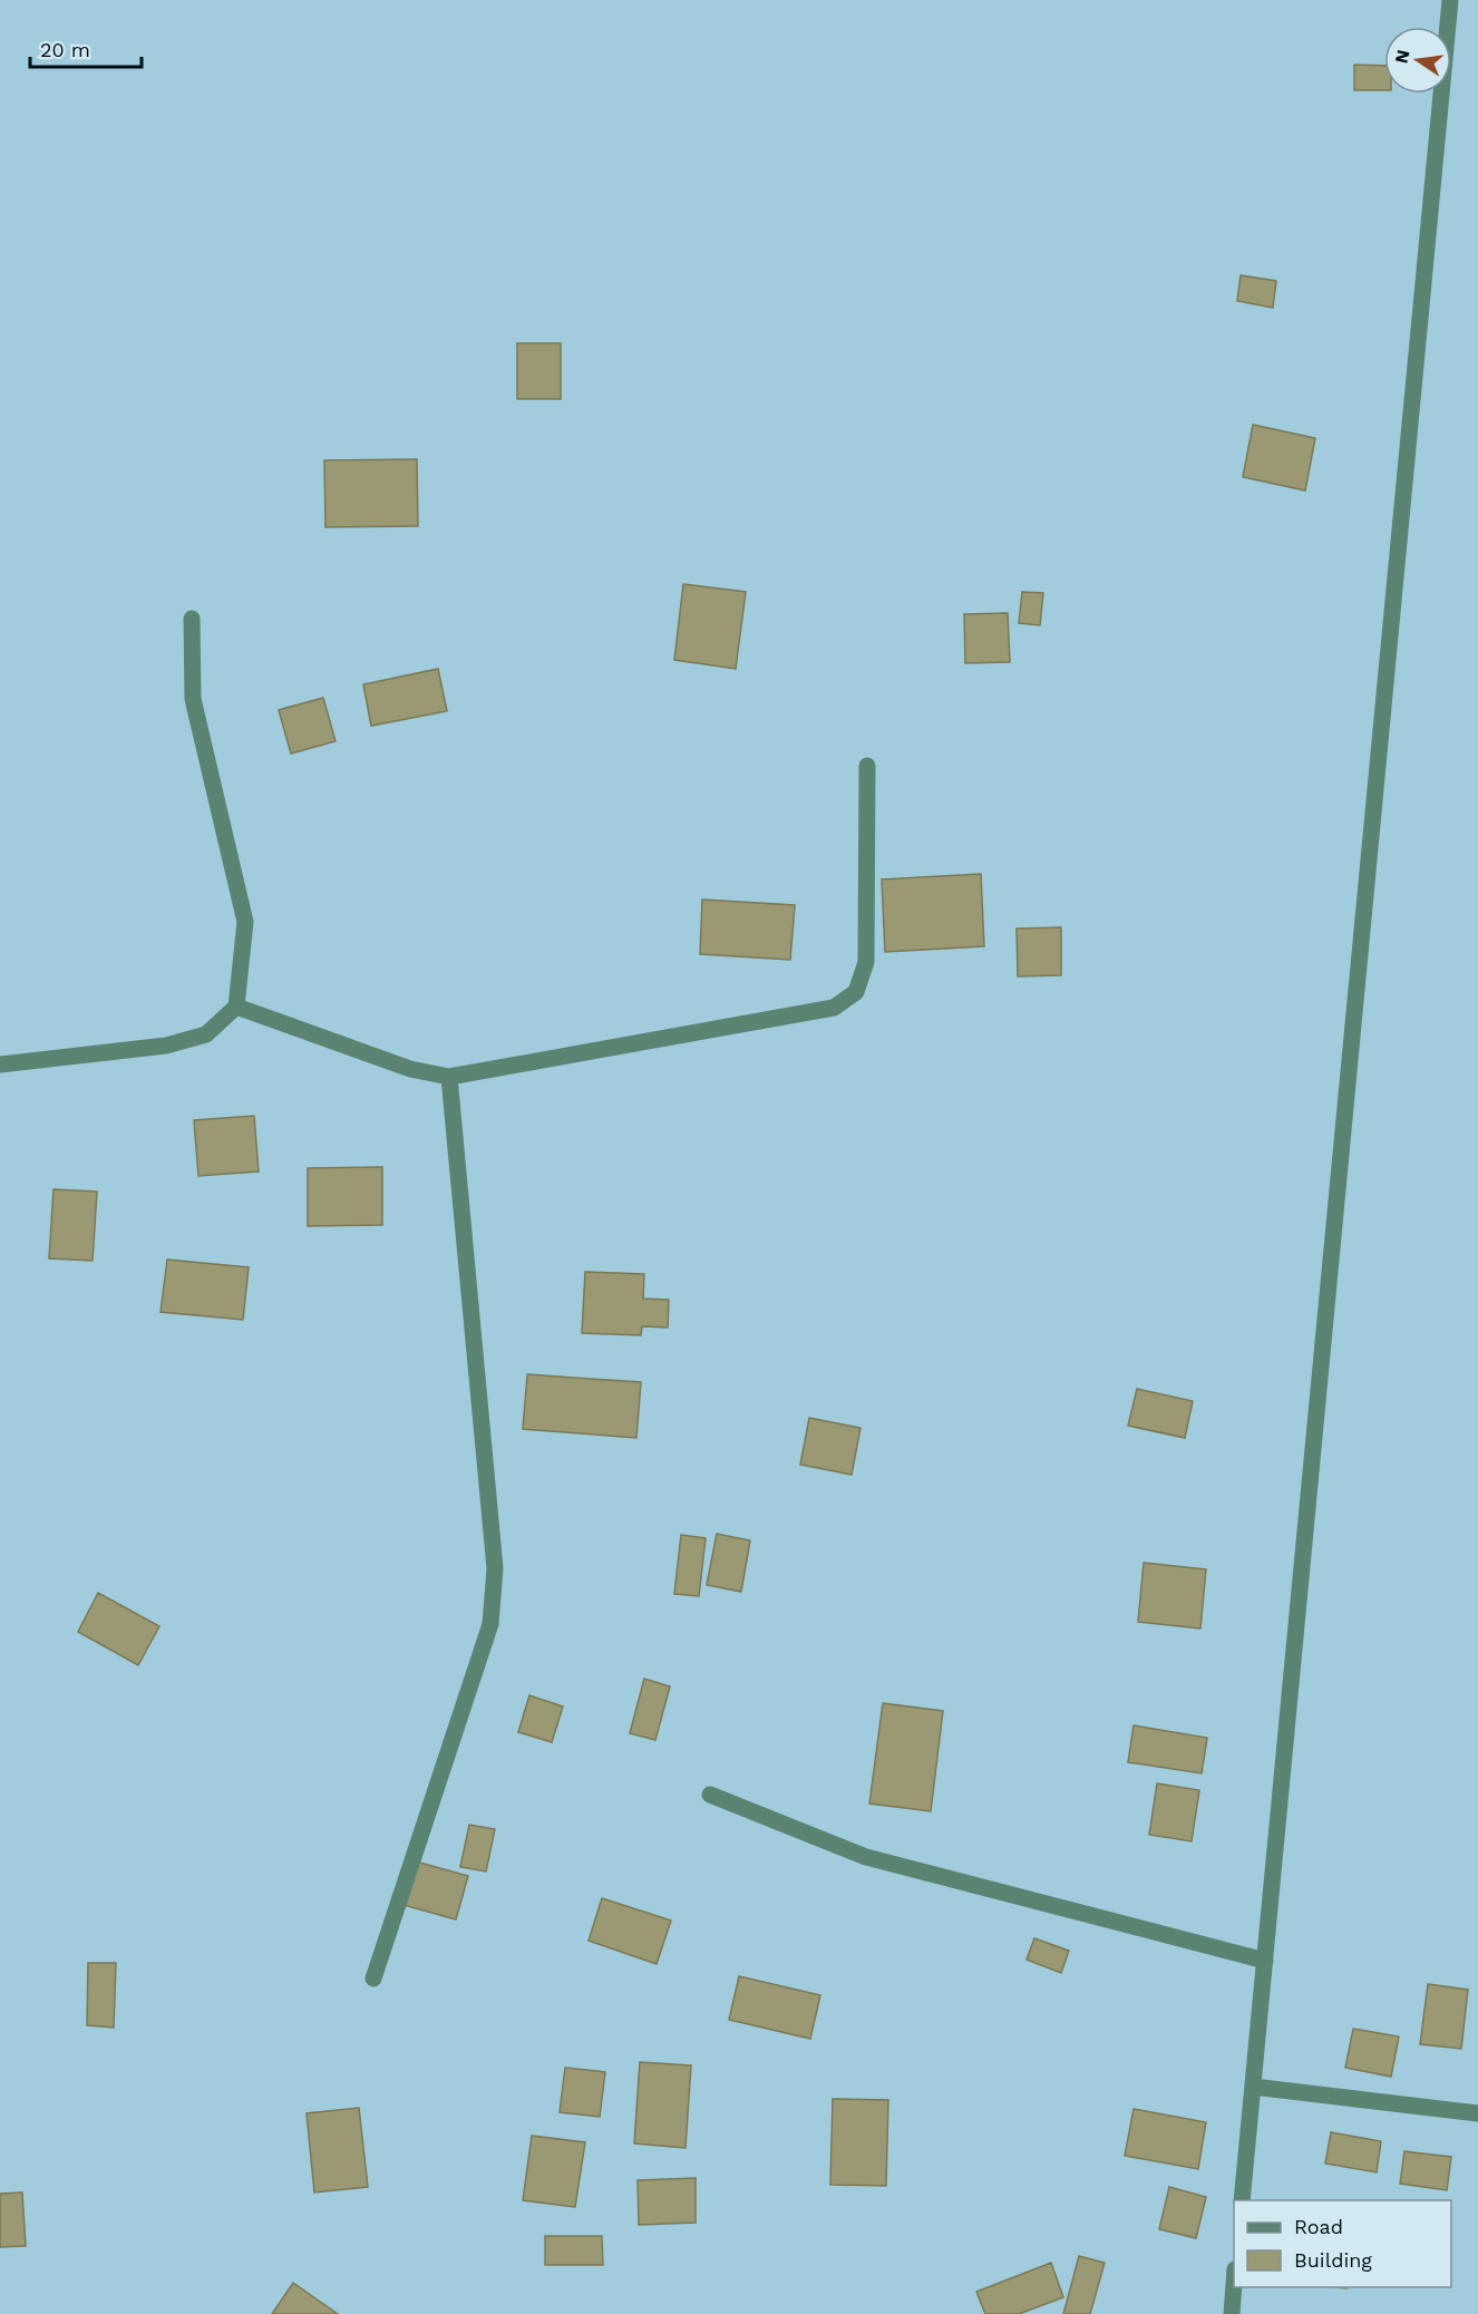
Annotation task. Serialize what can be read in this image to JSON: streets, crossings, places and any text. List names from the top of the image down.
{
  "legend": ["Road", "Building"],
  "scale_bar": "20 m",
  "north": "left"
}
